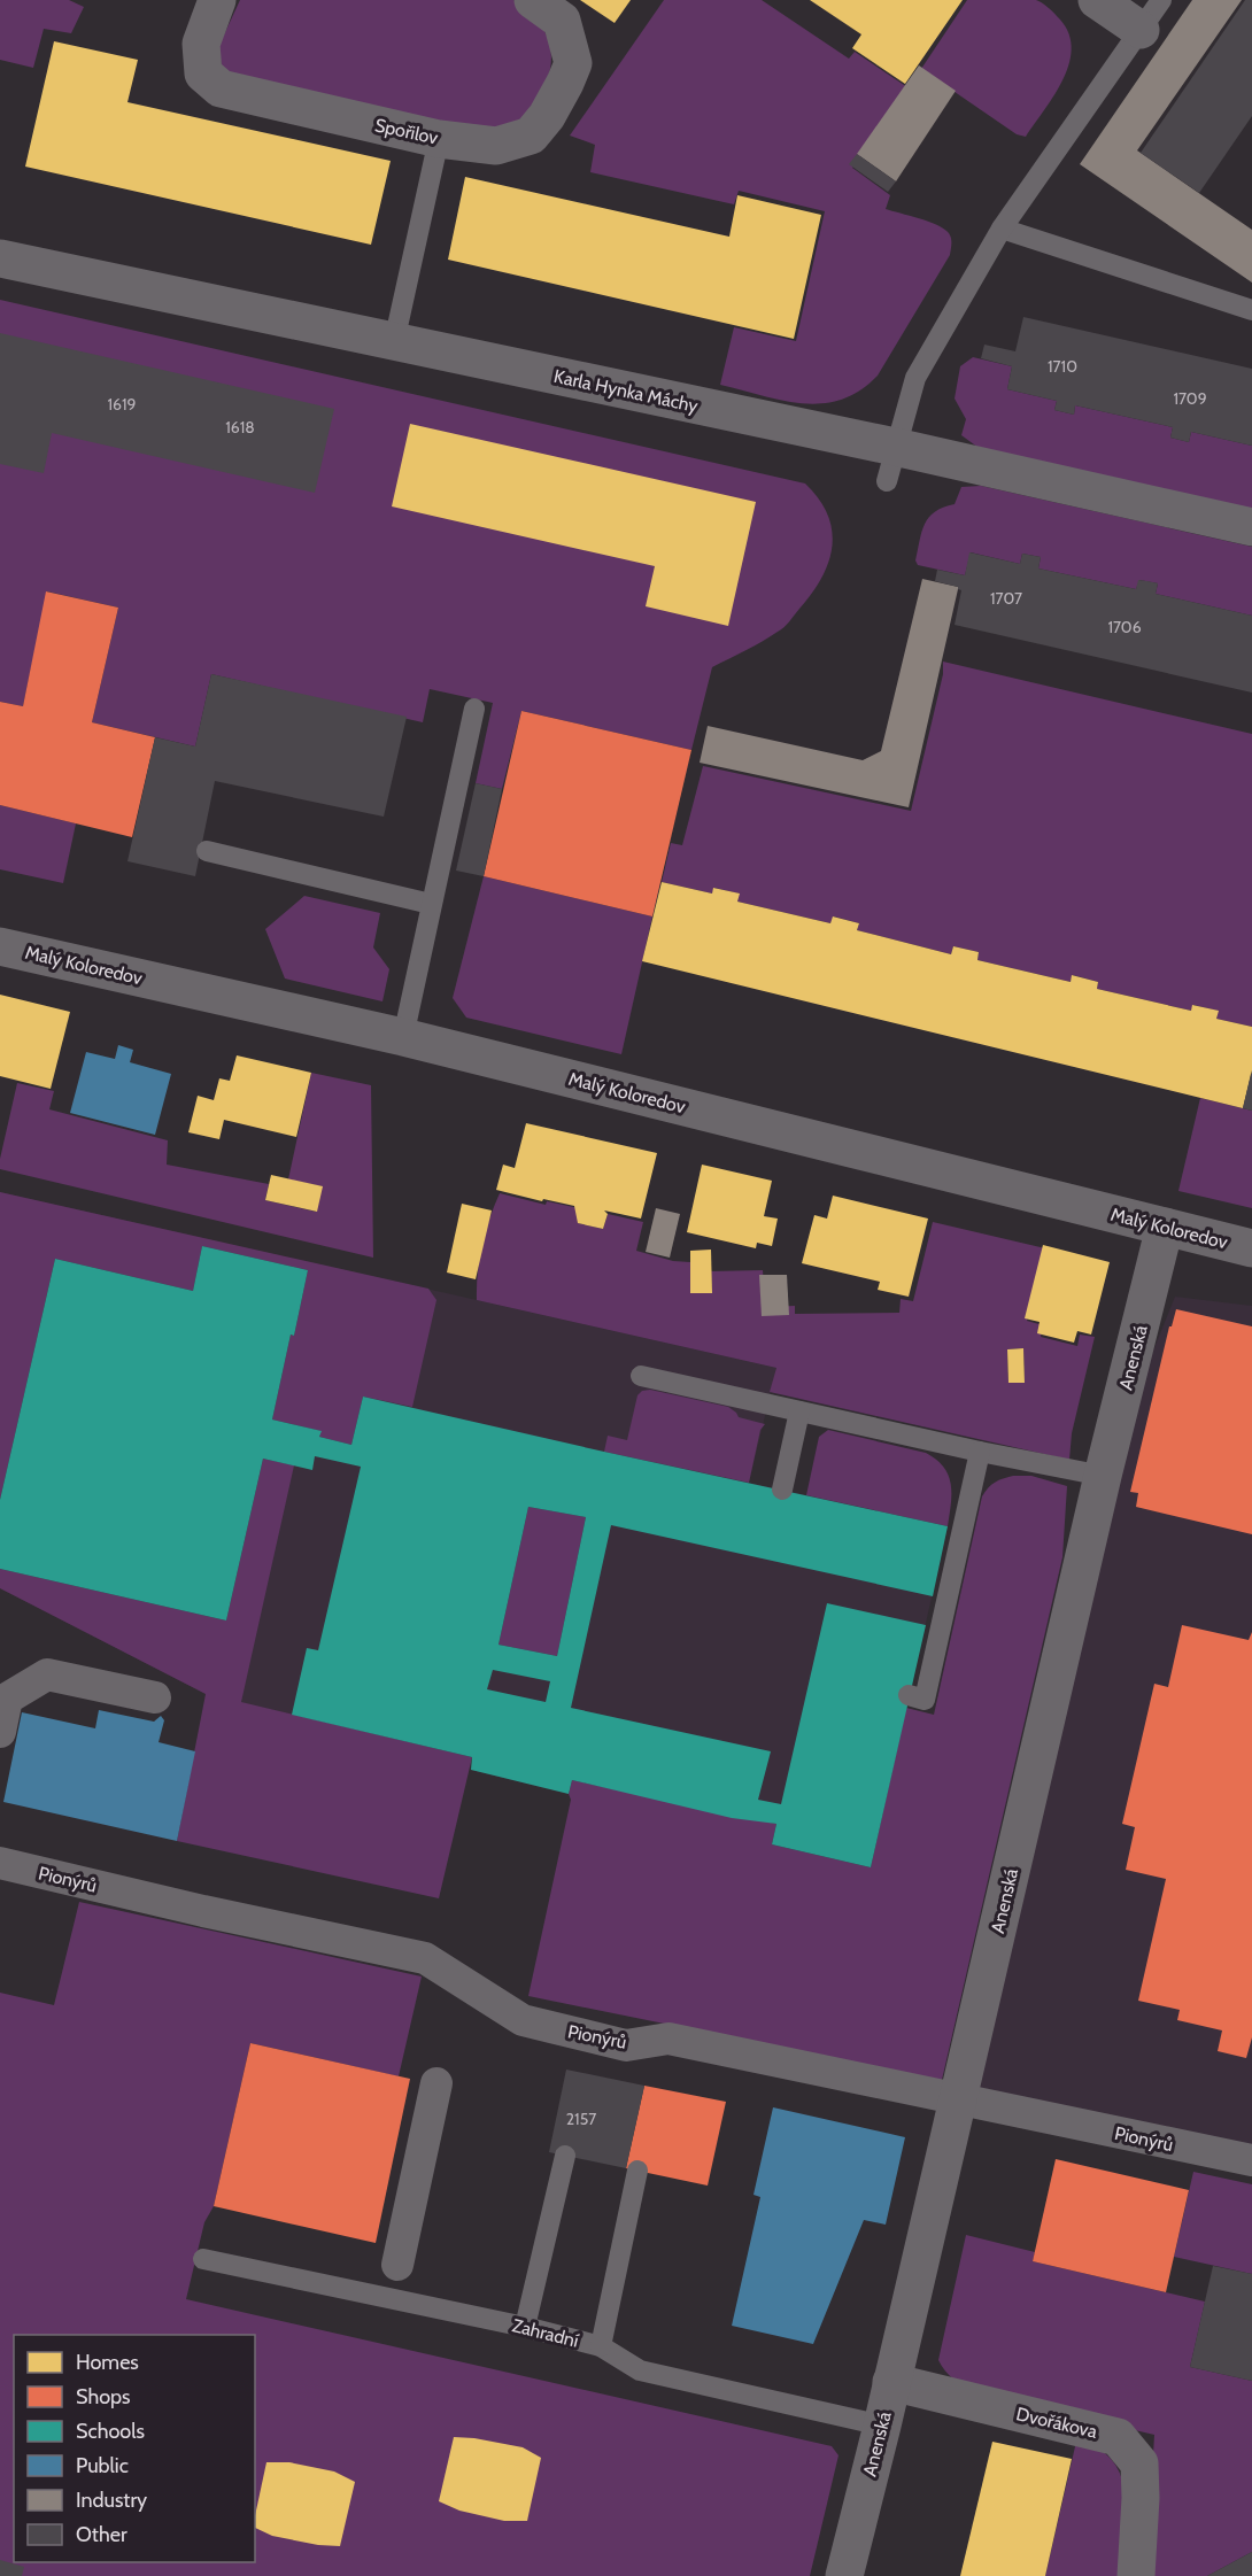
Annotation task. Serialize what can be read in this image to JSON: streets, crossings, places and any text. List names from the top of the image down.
{
  "streets": {
    "street": [
      "Spořilov",
      "Karla Hynka Máchy",
      "Malý Koloredov",
      "Anenská",
      "Pionýrů",
      "Dvořákova"
    ],
    "lane": ["Zahradní"]
  },
  "crossings": [
    ["Malý Koloredov", "Anenská"],
    ["Anenská", "Pionýrů"],
    ["Anenská", "Zahradní"],
    ["Anenská", "Dvořákova"]
  ],
  "house_numbers": [
    "1710",
    "1709",
    "1619",
    "1618",
    "1707",
    "1706",
    "2157"
  ],
  "legend": [
    "Homes",
    "Shops",
    "Schools",
    "Public",
    "Industry",
    "Other"
  ]
}
